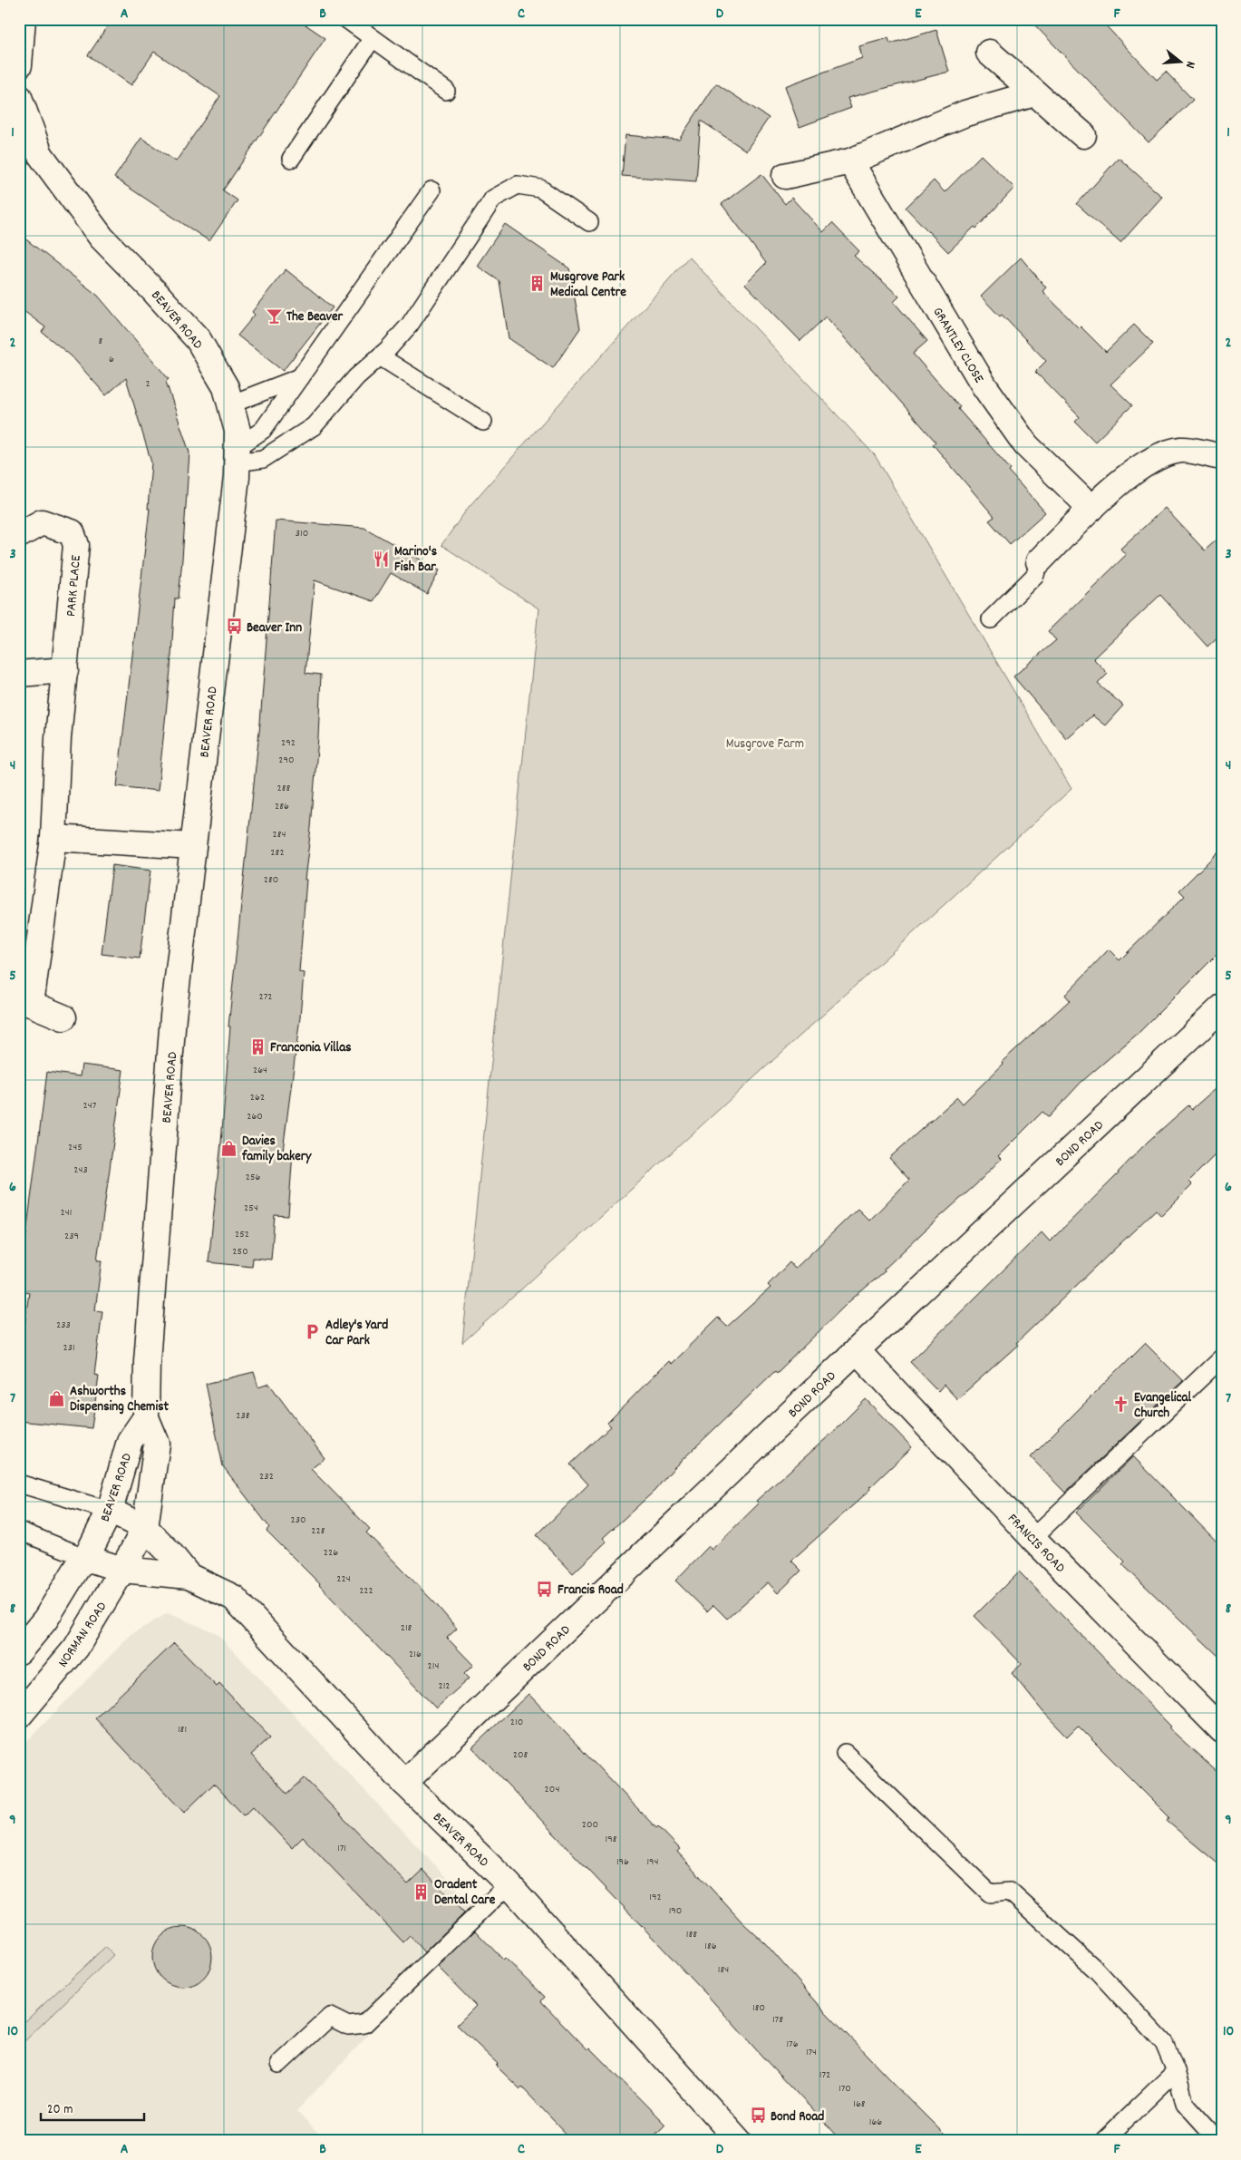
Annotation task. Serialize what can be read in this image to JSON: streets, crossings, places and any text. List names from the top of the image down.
{
  "streets": {
    "street": [
      "BEAVER ROAD",
      "GRANTLEY CLOSE",
      "PARK PLACE",
      "BOND ROAD",
      "FRANCIS ROAD",
      "NORMAN ROAD"
    ]
  },
  "crossings": [
    ["BEAVER ROAD", "BOND ROAD"],
    ["BEAVER ROAD", "NORMAN ROAD"],
    ["BOND ROAD", "FRANCIS ROAD"]
  ],
  "parks": ["Musgrove Farm"],
  "places": {
    "building": ["Musgrove Park Medical Centre", "Franconia Villas", "Oradent Dental Care"],
    "bar": ["The Beaver"],
    "restaurant": ["Marino's Fish Bar"],
    "bus stop": ["Beaver Inn", "Francis Road", "Bond Road"],
    "shop": ["Davies family bakery", "Ashworths Dispensing Chemist"],
    "parking": ["Adley's Yard Car Park"],
    "church": ["Evangelical Church"]
  },
  "house_numbers": [
    "8",
    "6",
    "2",
    "310",
    "292",
    "290",
    "288",
    "286",
    "284",
    "282",
    "280",
    "272",
    "264",
    "262",
    "247",
    "260",
    "245",
    "243",
    "256",
    "254",
    "241",
    "252",
    "239",
    "250",
    "233",
    "231",
    "238",
    "232",
    "230",
    "228",
    "226",
    "224",
    "222",
    "218",
    "216",
    "214",
    "212",
    "210",
    "181",
    "208",
    "204",
    "200",
    "198",
    "171",
    "196",
    "194",
    "192",
    "190",
    "188",
    "186",
    "184",
    "180",
    "178",
    "176",
    "174",
    "172",
    "170",
    "168",
    "166"
  ],
  "scale_bar": "20 m",
  "north": "right",
  "grid": {
    "columns": [
      "A",
      "B",
      "C",
      "D",
      "E",
      "F"
    ],
    "rows": [
      "1",
      "2",
      "3",
      "4",
      "5",
      "6",
      "7",
      "8",
      "9",
      "10"
    ]
  }
}
